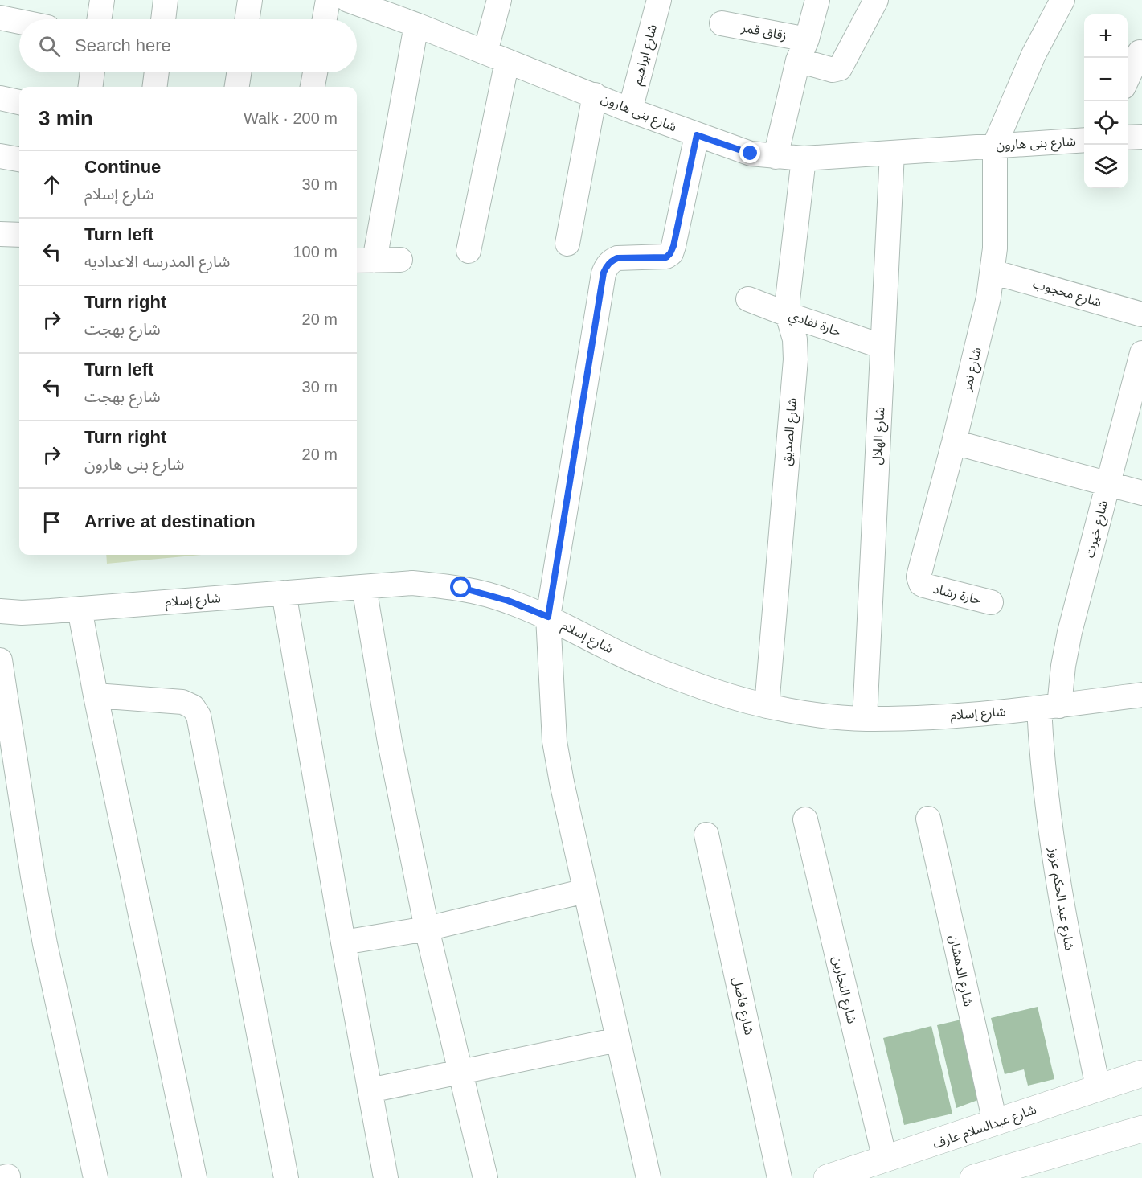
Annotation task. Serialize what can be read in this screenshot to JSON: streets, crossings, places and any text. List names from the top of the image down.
{
  "streets": {
    "main road": ["شارع عبدالسلام عارف"],
    "street": [
      "زقاق قمر",
      "شارع ابراهيم",
      "شارع بنى هارون",
      "شارع محجوب",
      "حارة نفادي",
      "شارع نمر",
      "شارع الصديق",
      "شارع الهلال",
      "شارع خيرت",
      "حارة رشاد",
      "شارع إسلام",
      "شارع عبد الحكم عزوز",
      "شارع الدهشان",
      "شارع النجارين",
      "شارع فاضل"
    ]
  },
  "crossings": [
    ["شارع ابراهيم", "شارع بنى هارون"],
    ["شارع بنى هارون", "شارع نمر"],
    ["شارع بنى هارون", "شارع الصديق"],
    ["شارع بنى هارون", "شارع الهلال"],
    ["شارع محجوب", "شارع نمر"],
    ["حارة نفادي", "شارع الصديق"],
    ["حارة نفادي", "شارع الهلال"],
    ["شارع نمر", "حارة رشاد"],
    ["شارع الصديق", "شارع إسلام"],
    ["شارع الهلال", "شارع إسلام"],
    ["شارع خيرت", "شارع إسلام"],
    ["شارع خيرت", "شارع عبد الحكم عزوز"],
    ["شارع إسلام", "شارع عبد الحكم عزوز"],
    ["شارع عبد الحكم عزوز", "شارع عبدالسلام عارف"],
    ["شارع الدهشان", "شارع عبدالسلام عارف"],
    ["شارع النجارين", "شارع عبدالسلام عارف"]
  ],
  "page": {
    "map_buttons": ["+", "−"],
    "search": "Search here",
    "heading": ["3 min", "Walk · 200 m"],
    "list": [
      ["Continue", "شارع إسلام", "30 m"],
      ["Turn left", "شارع المدرسه الاعداديه", "100 m"],
      ["Turn right", "شارع بهجت", "20 m"],
      ["Turn left", "شارع بهجت", "30 m"],
      ["Turn right", "شارع بنى هارون", "20 m"],
      "Arrive at destination"
    ]
  }
}
